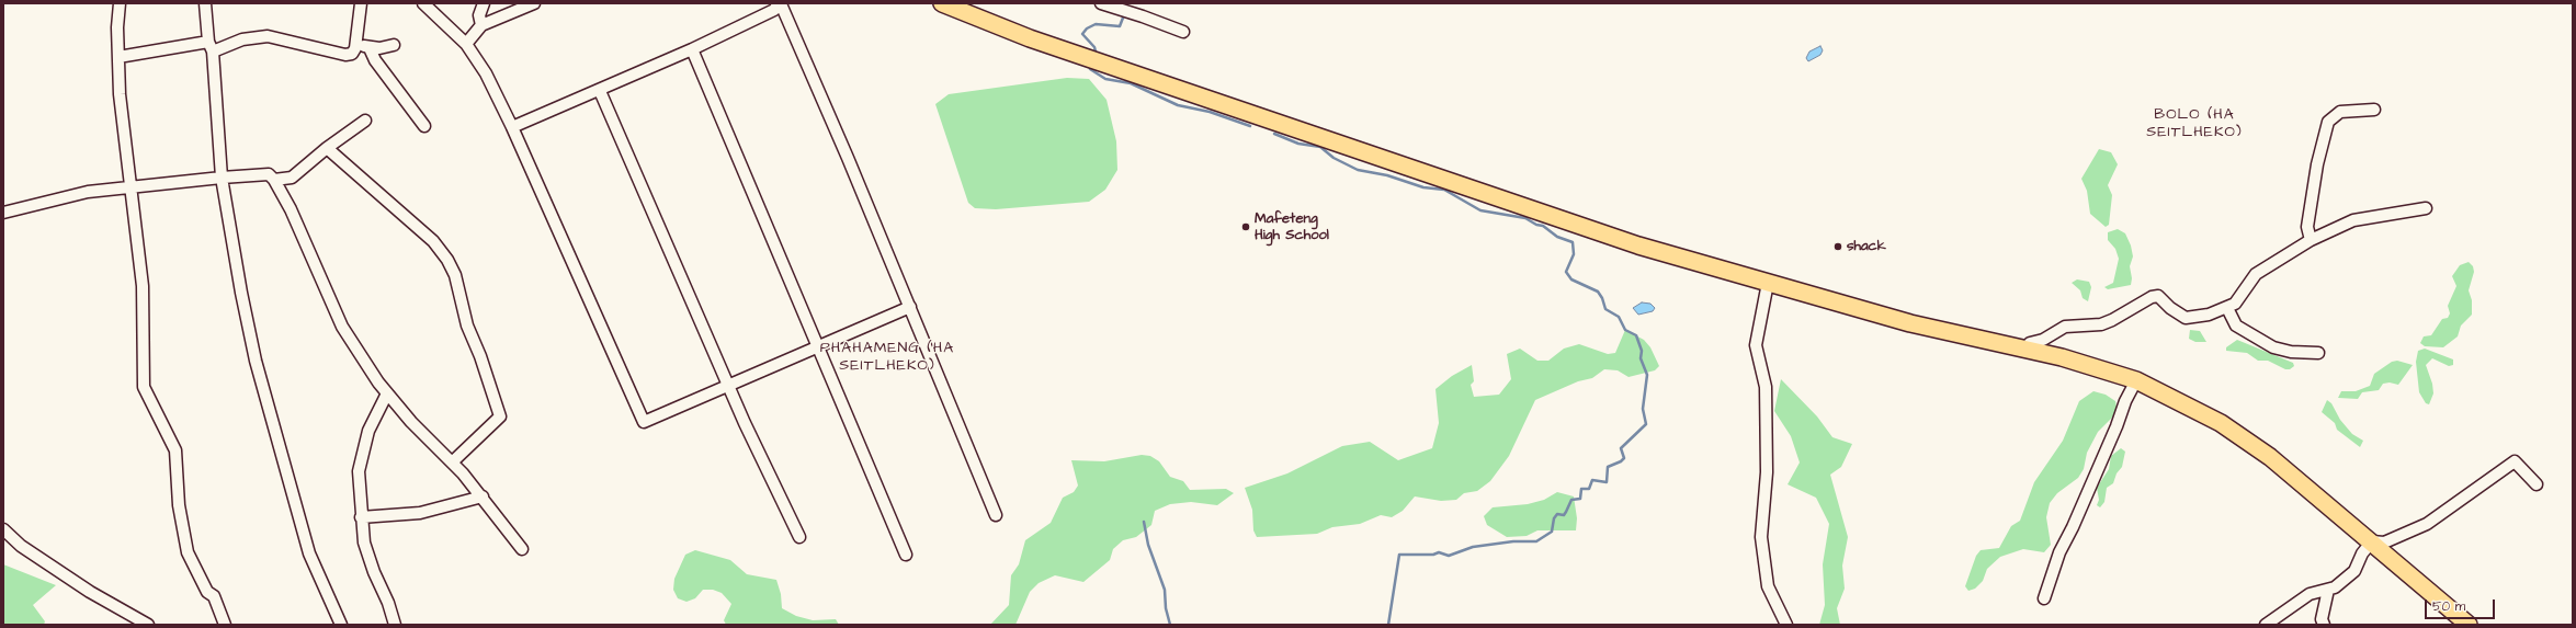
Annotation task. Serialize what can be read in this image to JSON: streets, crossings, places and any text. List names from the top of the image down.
{
  "districts": ["BOLO (HA SEITLHEKO)", "PHAHAMENG (HA SEITLHEKO)"],
  "places": ["Mafeteng High School", "shack"],
  "scale_bar": "50 m"
}
